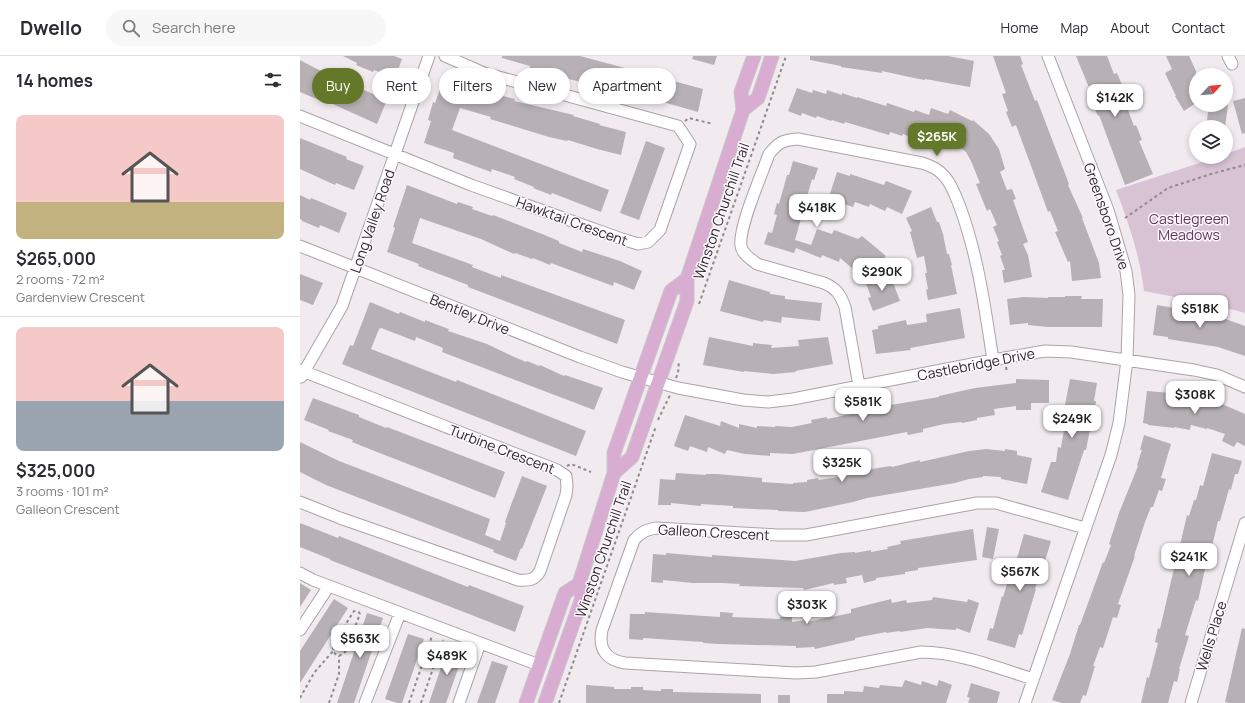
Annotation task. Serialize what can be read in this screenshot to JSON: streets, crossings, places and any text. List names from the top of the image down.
{
  "streets": {
    "street": [
      "Greensboro Drive",
      "Long Valley Road",
      "Hawktail Crescent",
      "Bentley Drive",
      "Castlebridge Drive",
      "Turbine Crescent",
      "Galleon Crescent",
      "Wells Place"
    ],
    "path": ["Winston Churchill Trail"]
  },
  "crossings": [
    ["Greensboro Drive", "Castlebridge Drive"],
    ["Greensboro Drive", "Galleon Crescent"],
    ["Long Valley Road", "Hawktail Crescent"],
    ["Long Valley Road", "Bentley Drive"],
    ["Long Valley Road", "Turbine Crescent"],
    ["Bentley Drive", "Castlebridge Drive"]
  ],
  "parks": ["Castlegreen Meadows"],
  "north": "top right",
  "page": {
    "header": "Dwello",
    "search": "Search here",
    "nav": [
      "Home",
      "Map",
      "About",
      "Contact"
    ],
    "heading": "14 homes",
    "chip": [
      "Buy",
      "Rent",
      "Filters",
      "New",
      "Apartment"
    ],
    "price": [
      "$142K",
      "$265K",
      "$418K",
      "$290K",
      "$518K",
      "$308K",
      "$581K",
      "$249K",
      "$325K",
      "$241K",
      "$567K",
      "$303K",
      "$563K",
      "$489K"
    ],
    "list": [
      {
        "name": "$265,000",
        "note": "2 rooms · 72 m² · Gardenview Crescent"
      },
      {
        "name": "$325,000",
        "note": "3 rooms · 101 m² · Galleon Crescent"
      }
    ]
  }
}
